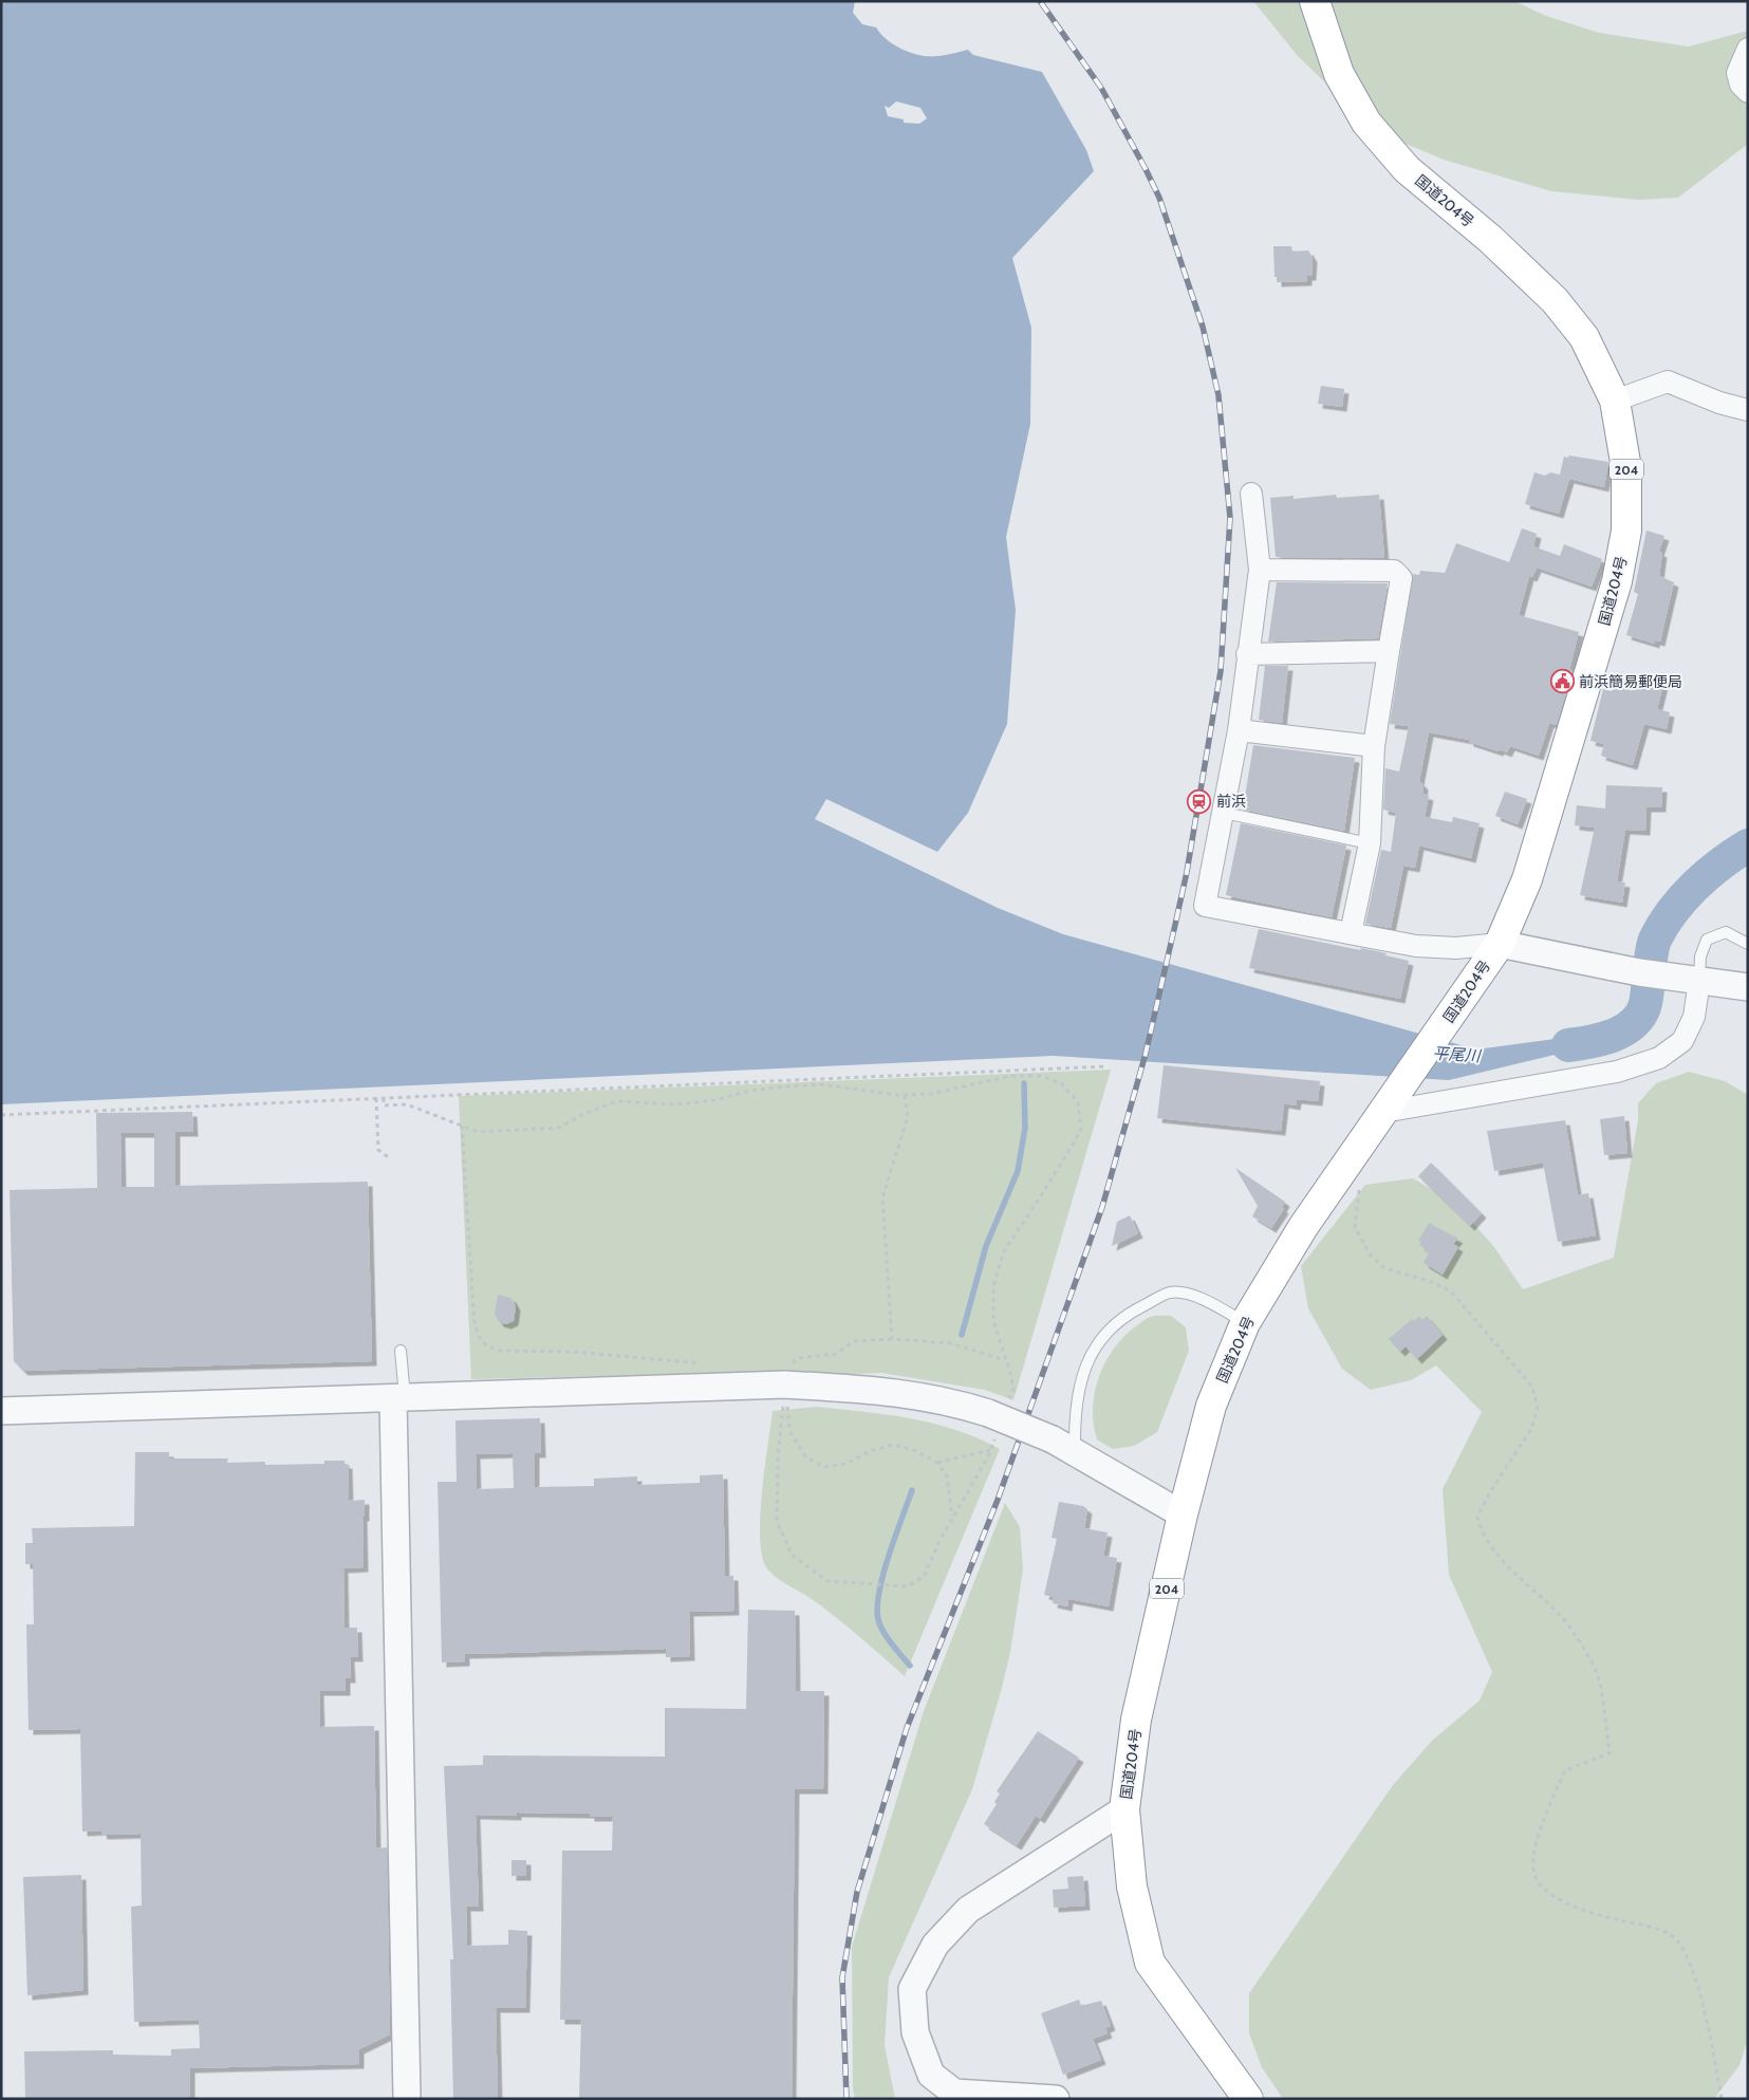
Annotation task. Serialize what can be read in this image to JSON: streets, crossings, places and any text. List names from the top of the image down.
{
  "streets": {
    "highway": ["国道204号", "204"]
  },
  "water": ["平尾川"],
  "places": {
    "public building": ["前浜簡易郵便局"],
    "station": ["前浜"]
  }
}
